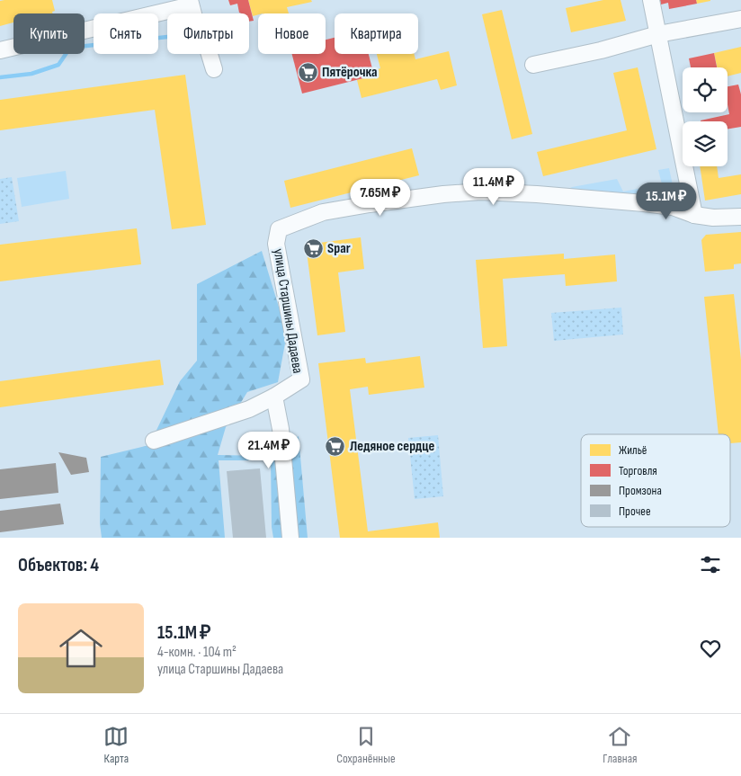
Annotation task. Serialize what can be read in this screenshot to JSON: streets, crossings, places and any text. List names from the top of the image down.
{
  "streets": {
    "street": ["улица Старшины Дадаева"]
  },
  "places": {
    "supermarket": ["Пятёрочка", "Spar", "Ледяное сердце"]
  },
  "legend": [
    "Жильё",
    "Торговля",
    "Промзона",
    "Прочее"
  ],
  "page": {
    "chip": [
      "Купить",
      "Снять",
      "Фильтры",
      "Новое",
      "Квартира"
    ],
    "price": [
      "11.4M ₽",
      "7.65M ₽",
      "15.1M ₽",
      "21.4M ₽"
    ],
    "heading": "Объектов: 4",
    "list": [
      {
        "name": "15.1M ₽",
        "note": "4-комн. · 104 m² · улица Старшины Дадаева"
      }
    ],
    "tabs": ["Карта", "Сохранённые", "Главная"]
  }
}
